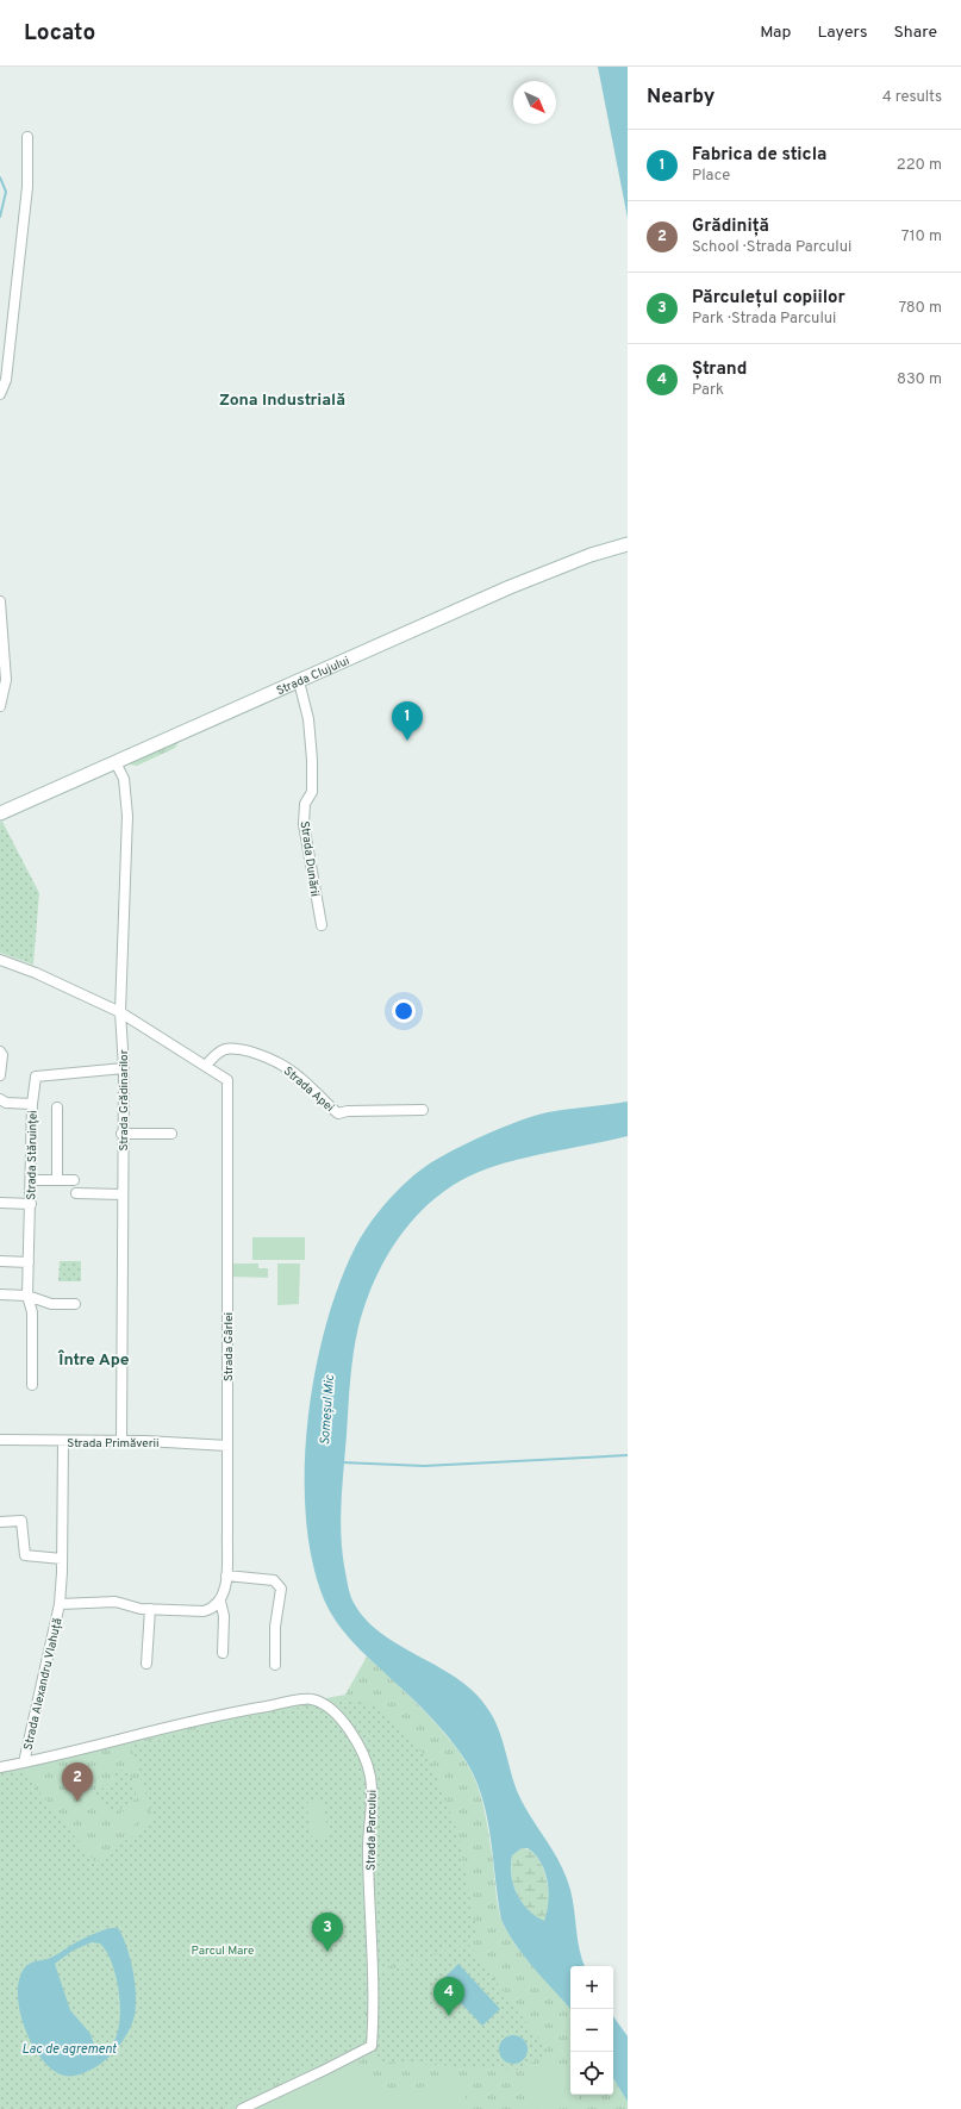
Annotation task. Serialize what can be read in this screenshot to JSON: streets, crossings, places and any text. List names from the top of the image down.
{
  "streets": {
    "main road": ["Strada Clujului"],
    "street": [
      "Strada Dunării",
      "Strada Apei",
      "Strada Grădinarilor",
      "Strada Stăruinței",
      "Strada Gârlei",
      "Strada Primăverii",
      "Strada Alexandru Vlahuță",
      "Strada Parcului"
    ]
  },
  "crossings": [
    ["Strada Clujului", "Strada Dunării"],
    ["Strada Clujului", "Strada Grădinarilor"],
    ["Strada Apei", "Strada Gârlei"],
    ["Strada Grădinarilor", "Strada Stăruinței"],
    ["Strada Grădinarilor", "Strada Primăverii"],
    ["Strada Gârlei", "Strada Primăverii"],
    ["Strada Gârlei", "Strada Alexandru Vlahuță"],
    ["Strada Primăverii", "Strada Alexandru Vlahuță"],
    ["Strada Alexandru Vlahuță", "Strada Parcului"]
  ],
  "districts": ["Zona Industrială", "Între Ape"],
  "water": ["Someșul Mic", "Lac de agrement"],
  "parks": ["Parcul Mare"],
  "north": "bottom right",
  "page": {
    "header": "Locato",
    "nav": ["Map", "Layers", "Share"],
    "heading": ["Nearby", "4 results"],
    "list": [
      {
        "mark": "1",
        "name": "Fabrica de sticla",
        "note": "Place",
        "value": "220 m"
      },
      {
        "mark": "2",
        "name": "Grădiniță",
        "note": "School · Strada Parcului",
        "value": "710 m"
      },
      {
        "mark": "3",
        "name": "Părculețul copiilor",
        "note": "Park · Strada Parcului",
        "value": "780 m"
      },
      {
        "mark": "4",
        "name": "Ștrand",
        "note": "Park",
        "value": "830 m"
      }
    ],
    "pins": [
      "1",
      "2",
      "3",
      "4"
    ],
    "map_buttons": ["+", "−"]
  }
}
